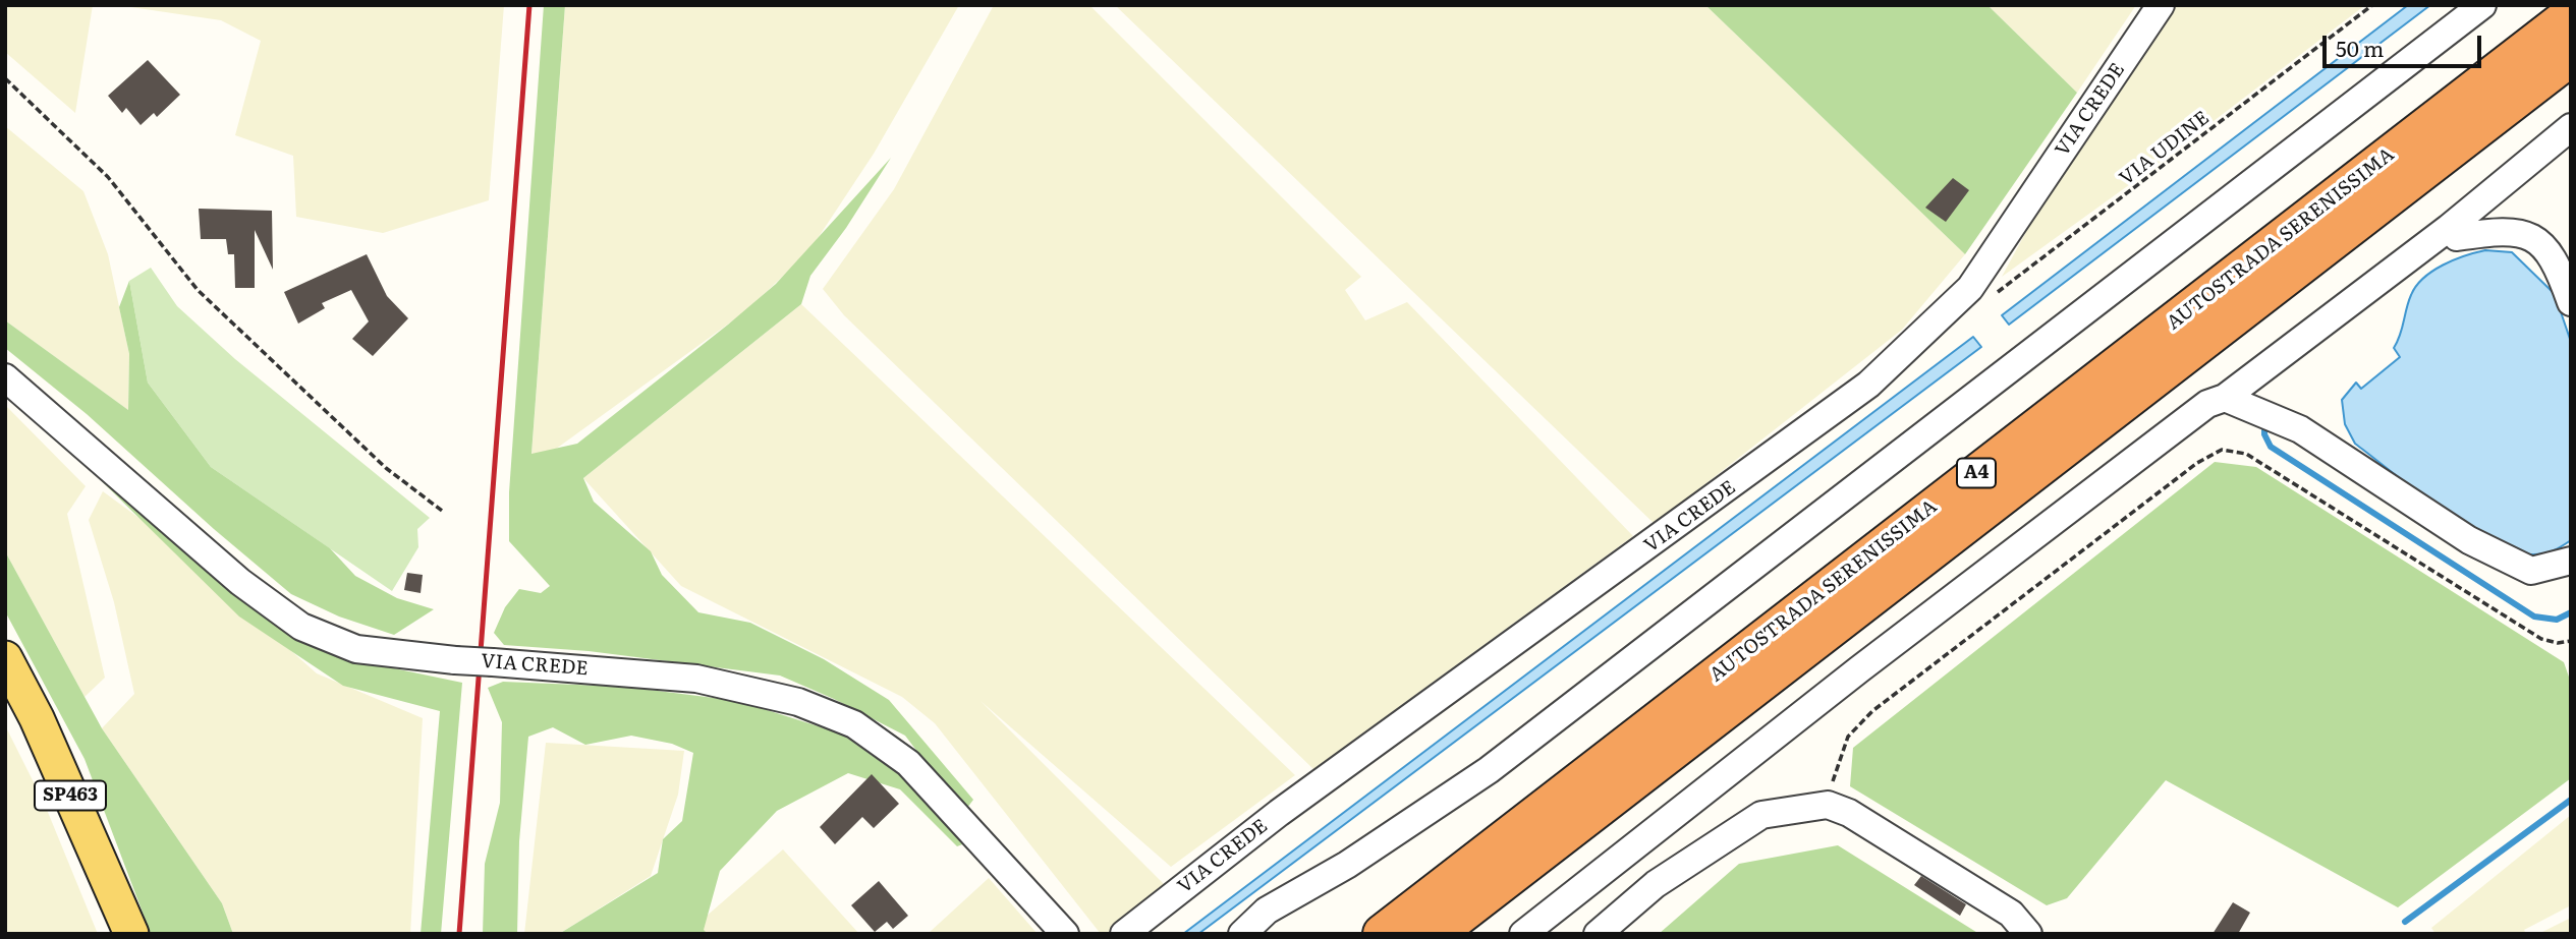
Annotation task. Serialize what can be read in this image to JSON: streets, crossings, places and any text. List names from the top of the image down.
{
  "streets": {
    "highway": ["AUTOSTRADA SERENISSIMA", "A4"],
    "main road": ["SP463"],
    "street": ["VIA CREDE"],
    "path": ["VIA UDINE"]
  },
  "crossings": [
    ["VIA CREDE", "VIA UDINE"]
  ],
  "scale_bar": "50 m"
}
